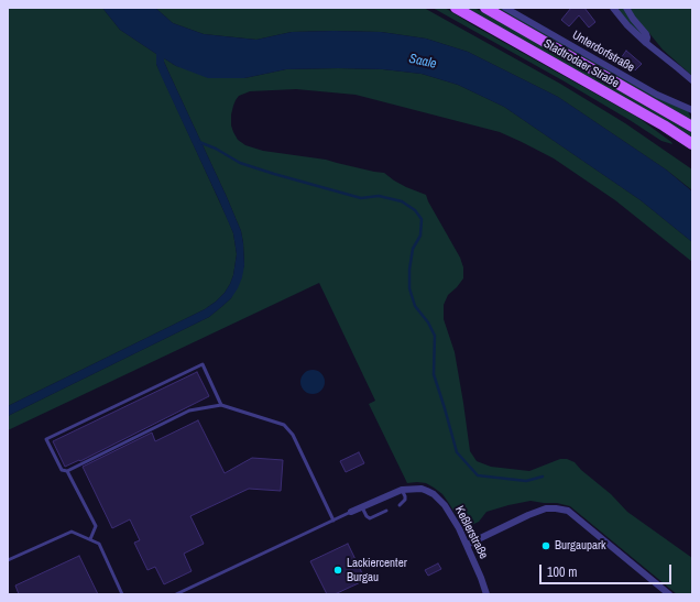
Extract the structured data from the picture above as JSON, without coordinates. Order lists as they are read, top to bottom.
{
  "streets": {
    "main road": ["Stadtrodaer Straße"],
    "street": ["Unterdorfstraße", "Keßlerstraße"]
  },
  "water": ["Saale"],
  "places": ["Burgaupark", "Lackiercenter Burgau"],
  "scale_bar": "100 m"
}
